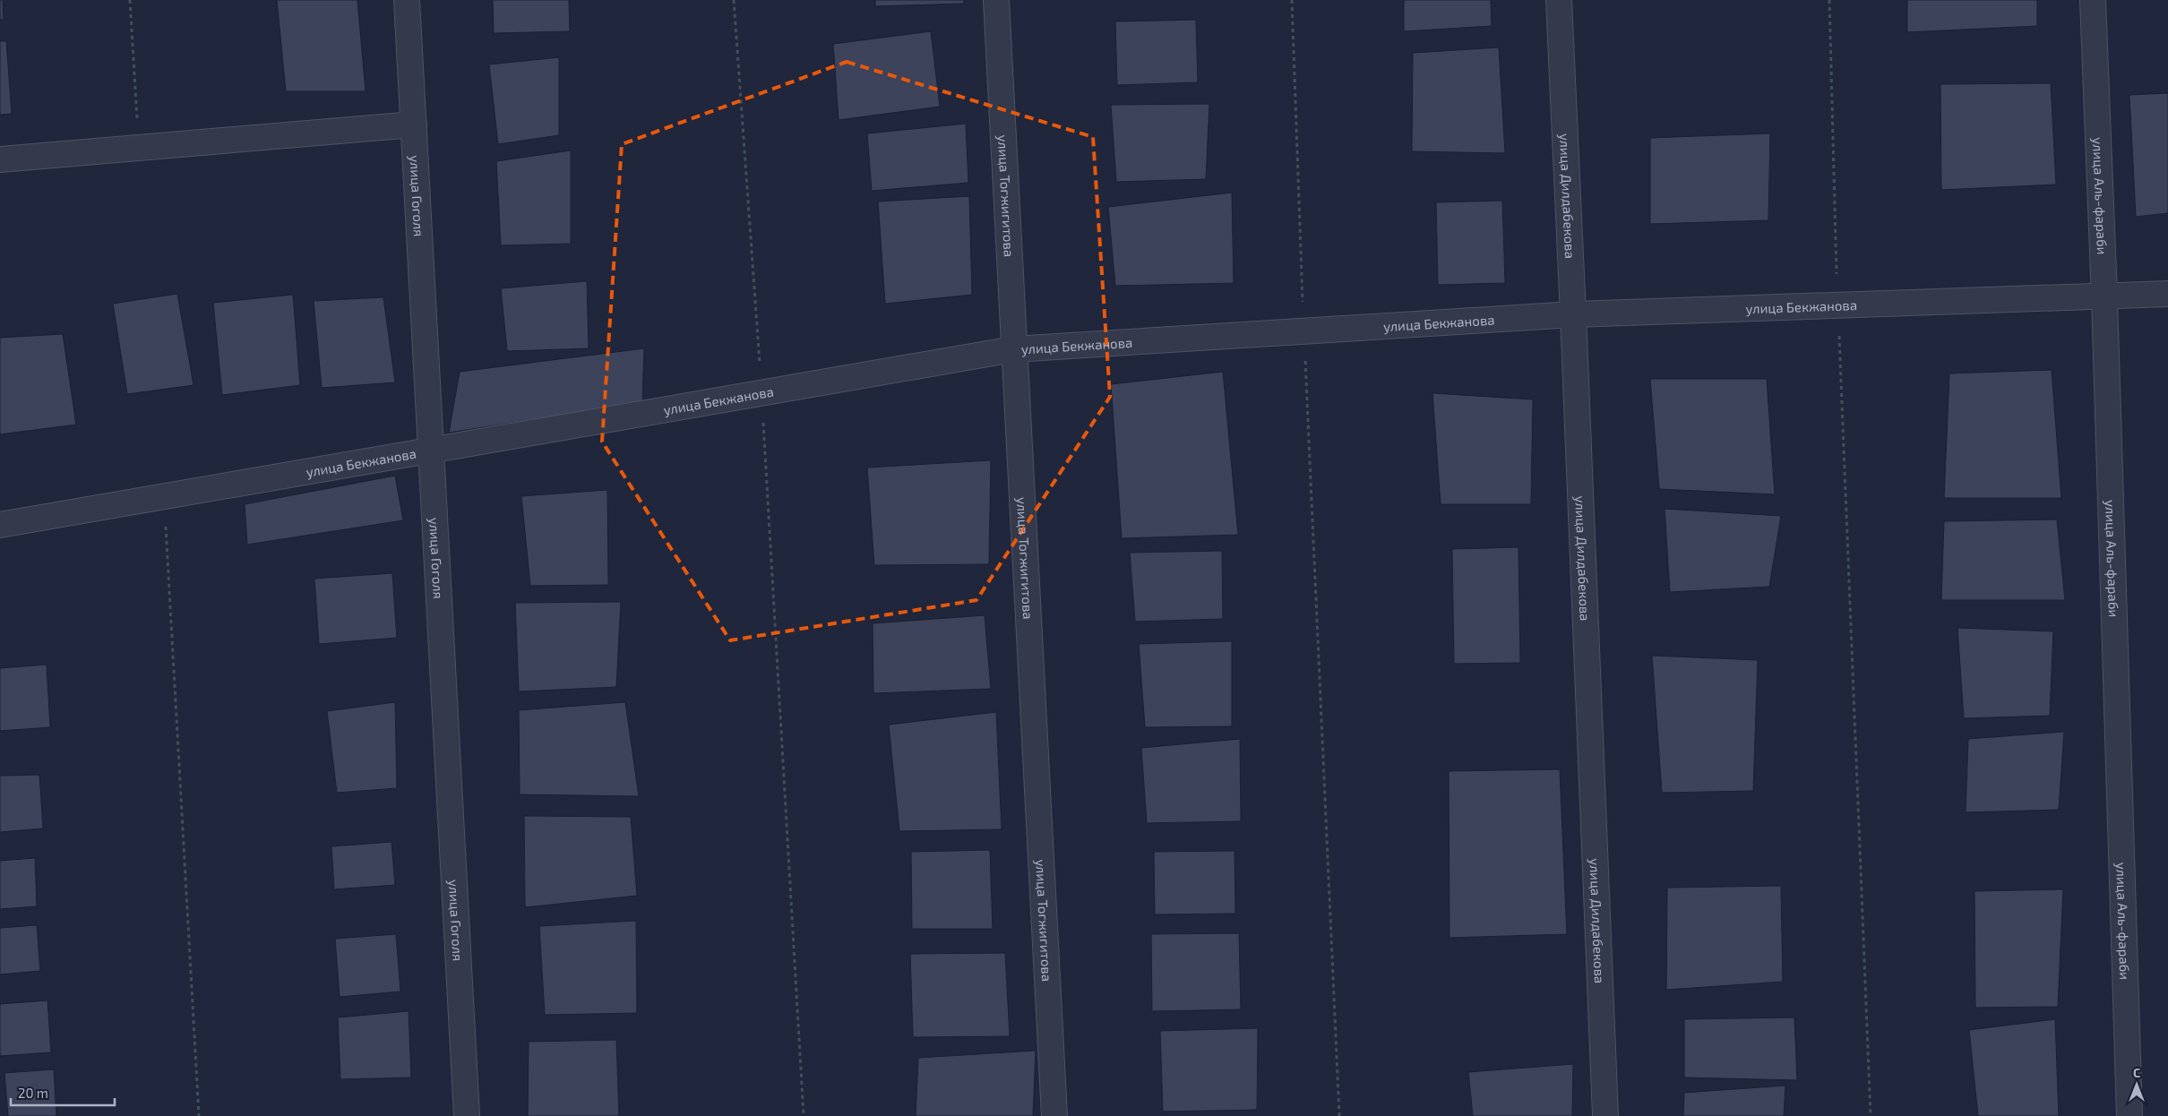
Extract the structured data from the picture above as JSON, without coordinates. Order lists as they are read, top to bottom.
{
  "streets": {
    "street": [
      "улица Дилдабекова",
      "улица Аль-фараби",
      "улица Гоголя",
      "улица Тогжигитова",
      "улица Бекжанова"
    ]
  },
  "crossings": [
    ["улица Дилдабекова", "улица Бекжанова"],
    ["улица Аль-фараби", "улица Бекжанова"],
    ["улица Гоголя", "улица Бекжанова"],
    ["улица Тогжигитова", "улица Бекжанова"]
  ],
  "scale_bar": "20 m",
  "north": "top"
}
